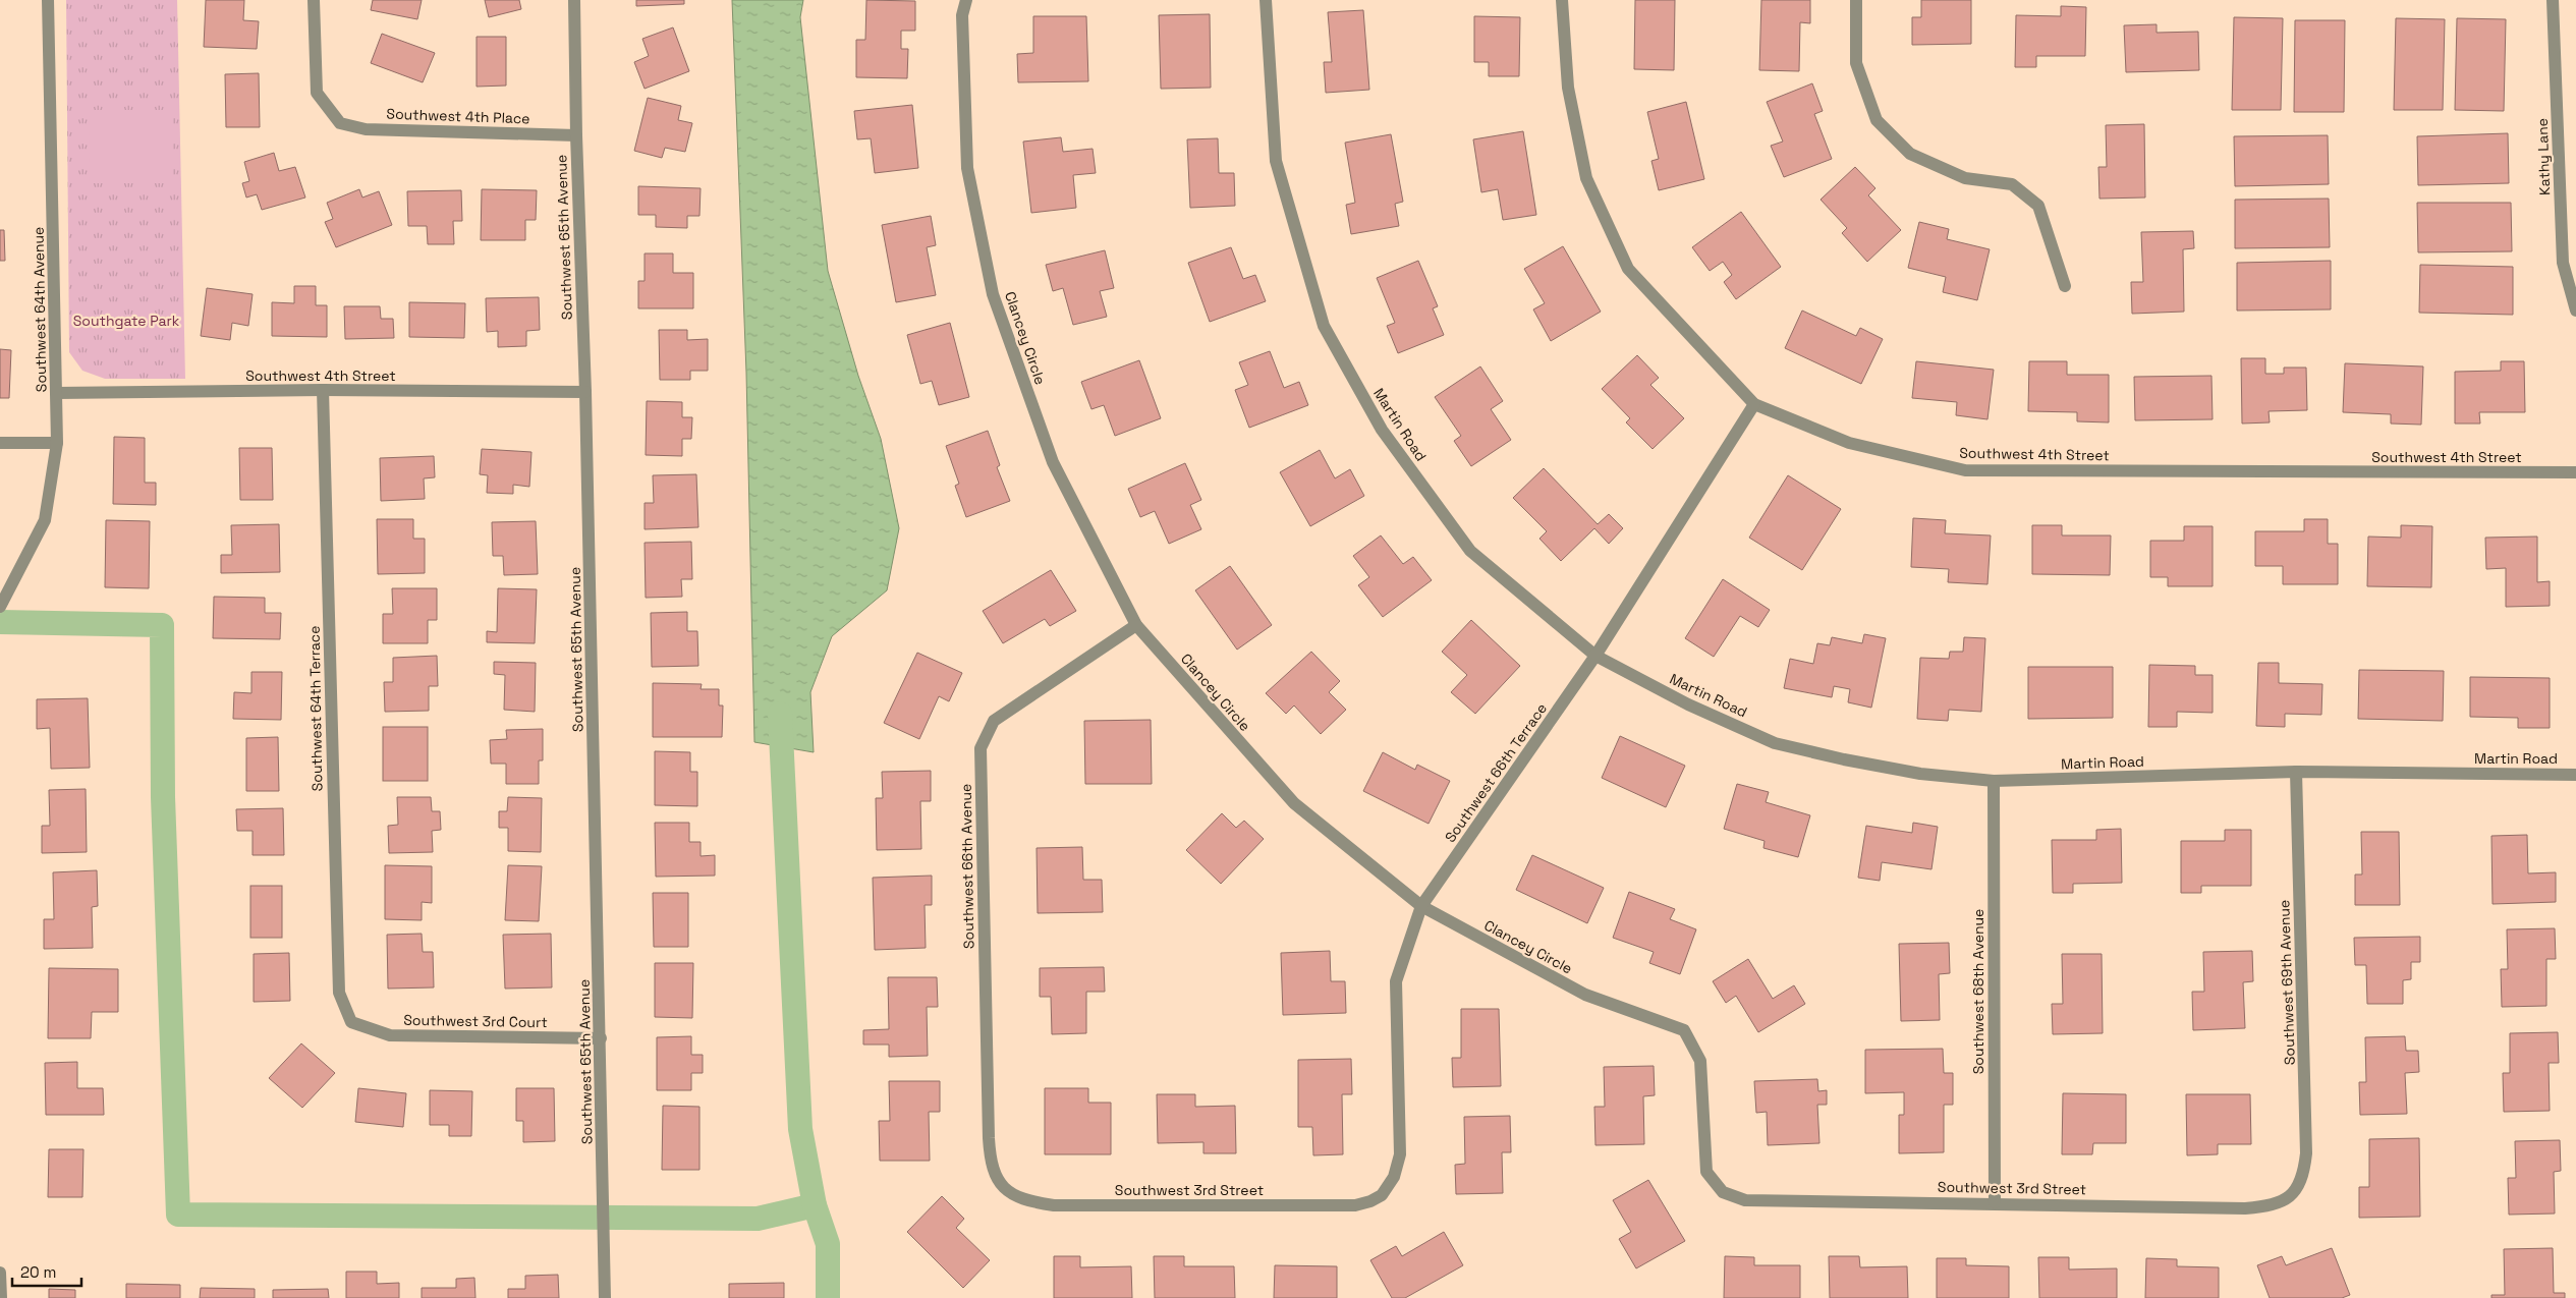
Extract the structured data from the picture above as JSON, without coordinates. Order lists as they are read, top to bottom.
{
  "streets": {
    "street": [
      "Southwest 4th Place",
      "Kathy Lane",
      "Southwest 65th Avenue",
      "Southwest 64th Avenue",
      "Clancey Circle",
      "Southwest 4th Street",
      "Martin Road",
      "Southwest 64th Terrace",
      "Southwest 66th Terrace",
      "Southwest 66th Avenue",
      "Southwest 69th Avenue",
      "Southwest 68th Avenue",
      "Southwest 3rd Court",
      "Southwest 3rd Street"
    ]
  },
  "crossings": [
    ["Southwest 4th Place", "Southwest 65th Avenue"],
    ["Southwest 65th Avenue", "Southwest 4th Street"],
    ["Southwest 65th Avenue", "Southwest 3rd Court"],
    ["Southwest 64th Avenue", "Southwest 4th Street"],
    ["Clancey Circle", "Southwest 66th Terrace"],
    ["Clancey Circle", "Southwest 66th Avenue"],
    ["Clancey Circle", "Southwest 3rd Street"],
    ["Southwest 4th Street", "Southwest 64th Terrace"],
    ["Southwest 4th Street", "Southwest 66th Terrace"],
    ["Martin Road", "Southwest 66th Terrace"],
    ["Martin Road", "Southwest 69th Avenue"],
    ["Martin Road", "Southwest 68th Avenue"],
    ["Southwest 64th Terrace", "Southwest 3rd Court"],
    ["Southwest 66th Terrace", "Southwest 3rd Street"],
    ["Southwest 66th Avenue", "Southwest 3rd Street"],
    ["Southwest 69th Avenue", "Southwest 3rd Street"],
    ["Southwest 68th Avenue", "Southwest 3rd Street"]
  ],
  "parks": ["Southgate Park"],
  "scale_bar": "20 m"
}
